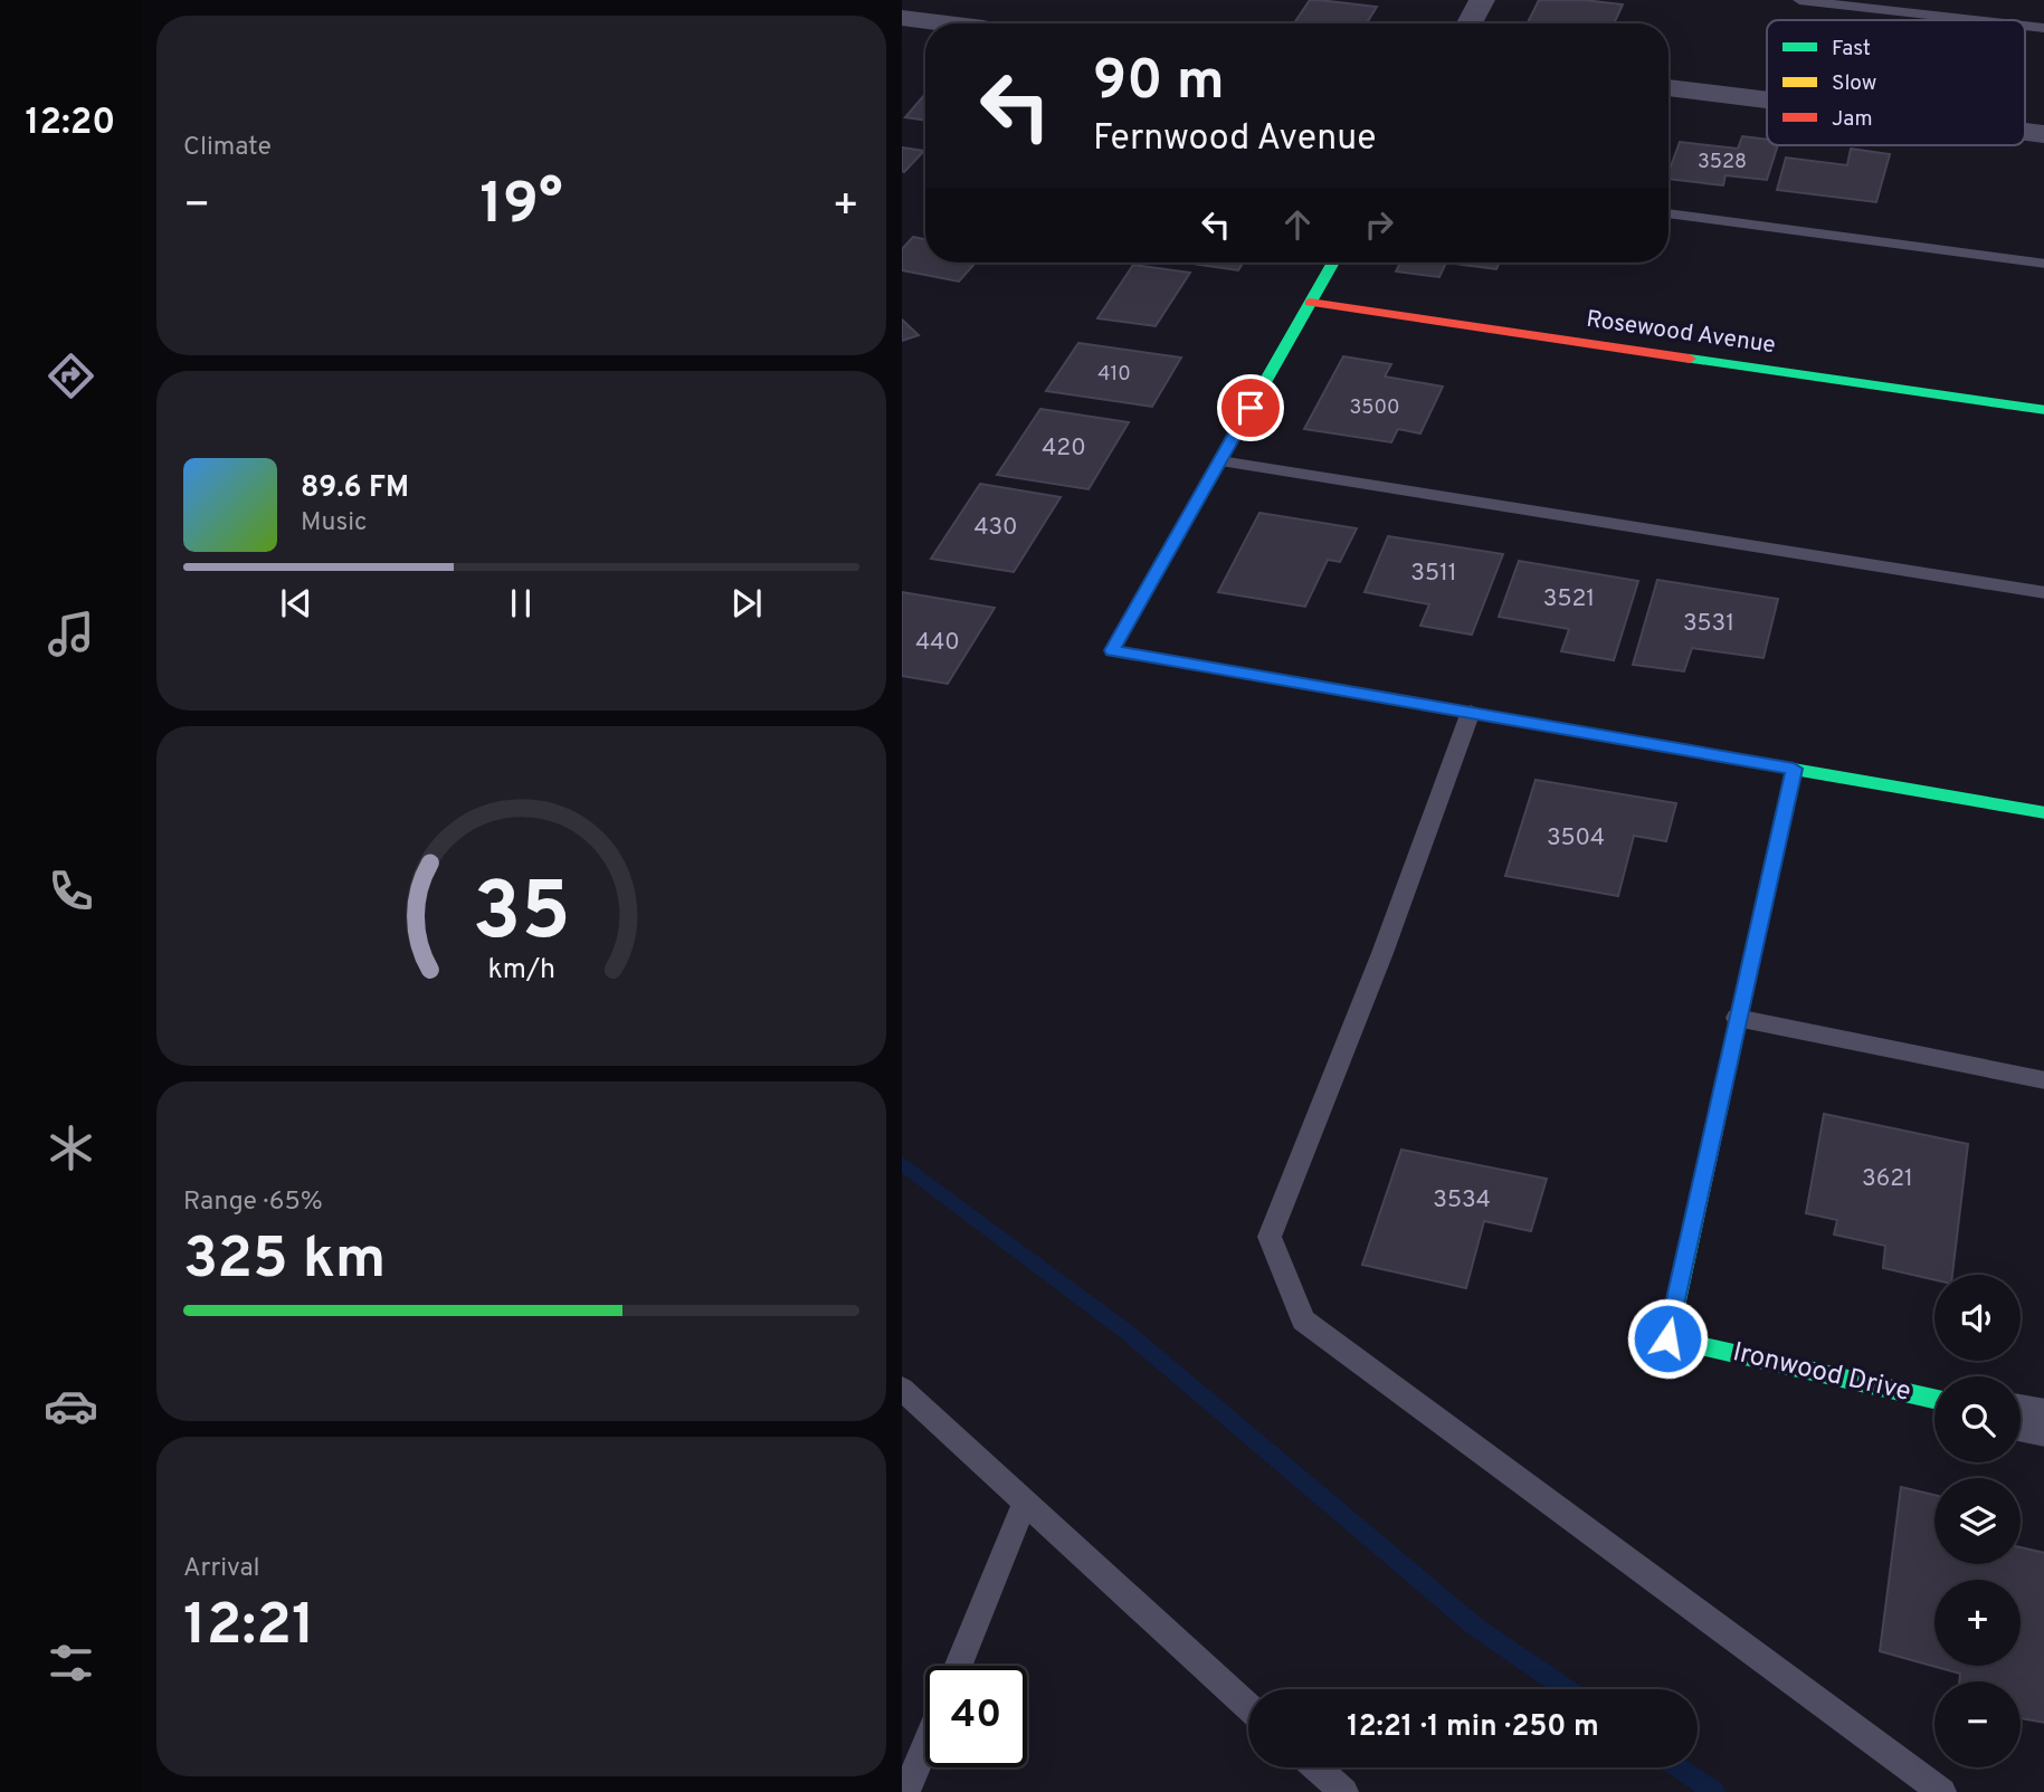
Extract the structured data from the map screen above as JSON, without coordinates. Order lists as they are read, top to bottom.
{
  "streets": {
    "street": ["Rosewood Avenue", "Ironwood Drive"]
  },
  "house_numbers": [
    "3528",
    "410",
    "3500",
    "420",
    "430",
    "3511",
    "3521",
    "3531",
    "440",
    "3504",
    "3621",
    "3534"
  ],
  "legend": ["Fast", "Slow", "Jam"],
  "page": {
    "tabs": "12:20",
    "tile": [
      "Climate",
      ["Range · 65%", "325 km"],
      ["Arrival", "12:21"]
    ],
    "turn": ["90 m", "Fernwood Avenue"],
    "heat": ["−", "19°", "+"],
    "song": ["89.6 FM", "Music"],
    "map_buttons": ["+", "−"],
    "limit": "40",
    "trip": "12:21 · 1 min · 250 m",
    "gauge": ["35", "km/h"]
  }
}
